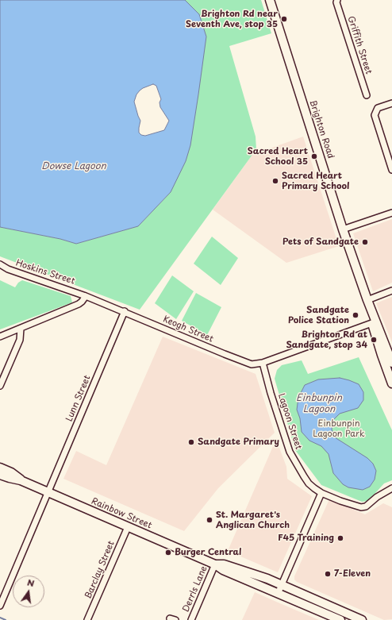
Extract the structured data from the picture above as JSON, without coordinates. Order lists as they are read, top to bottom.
{
  "streets": {
    "main road": ["Brighton Road", "Rainbow Street"],
    "street": [
      "Griffith Street",
      "Hoskins Street",
      "Keogh Street",
      "Lunn Street",
      "Lagoon Street",
      "Barclay Street",
      "Derrls Lane"
    ]
  },
  "crossings": [
    ["Brighton Road", "Keogh Street"],
    ["Hoskins Street", "Keogh Street"],
    ["Keogh Street", "Lunn Street"],
    ["Keogh Street", "Lagoon Street"],
    ["Lunn Street", "Rainbow Street"],
    ["Rainbow Street", "Barclay Street"],
    ["Rainbow Street", "Derrls Lane"]
  ],
  "water": ["Dowse Lagoon", "Einbunpin Lagoon"],
  "parks": ["Einbunpin Lagoon Park"],
  "places": [
    "Brighton Rd near Seventh Ave, stop 35",
    "Sacred Heart School 35",
    "Sacred Heart Primary School",
    "Pets of Sandgate",
    "Sandgate Police Station",
    "Brighton Rd at Sandgate, stop 34",
    "Sandgate Primary",
    "St. Margaret's Anglican Church",
    "F45 Training",
    "Burger Central",
    "7-Eleven"
  ],
  "north": "top"
}
